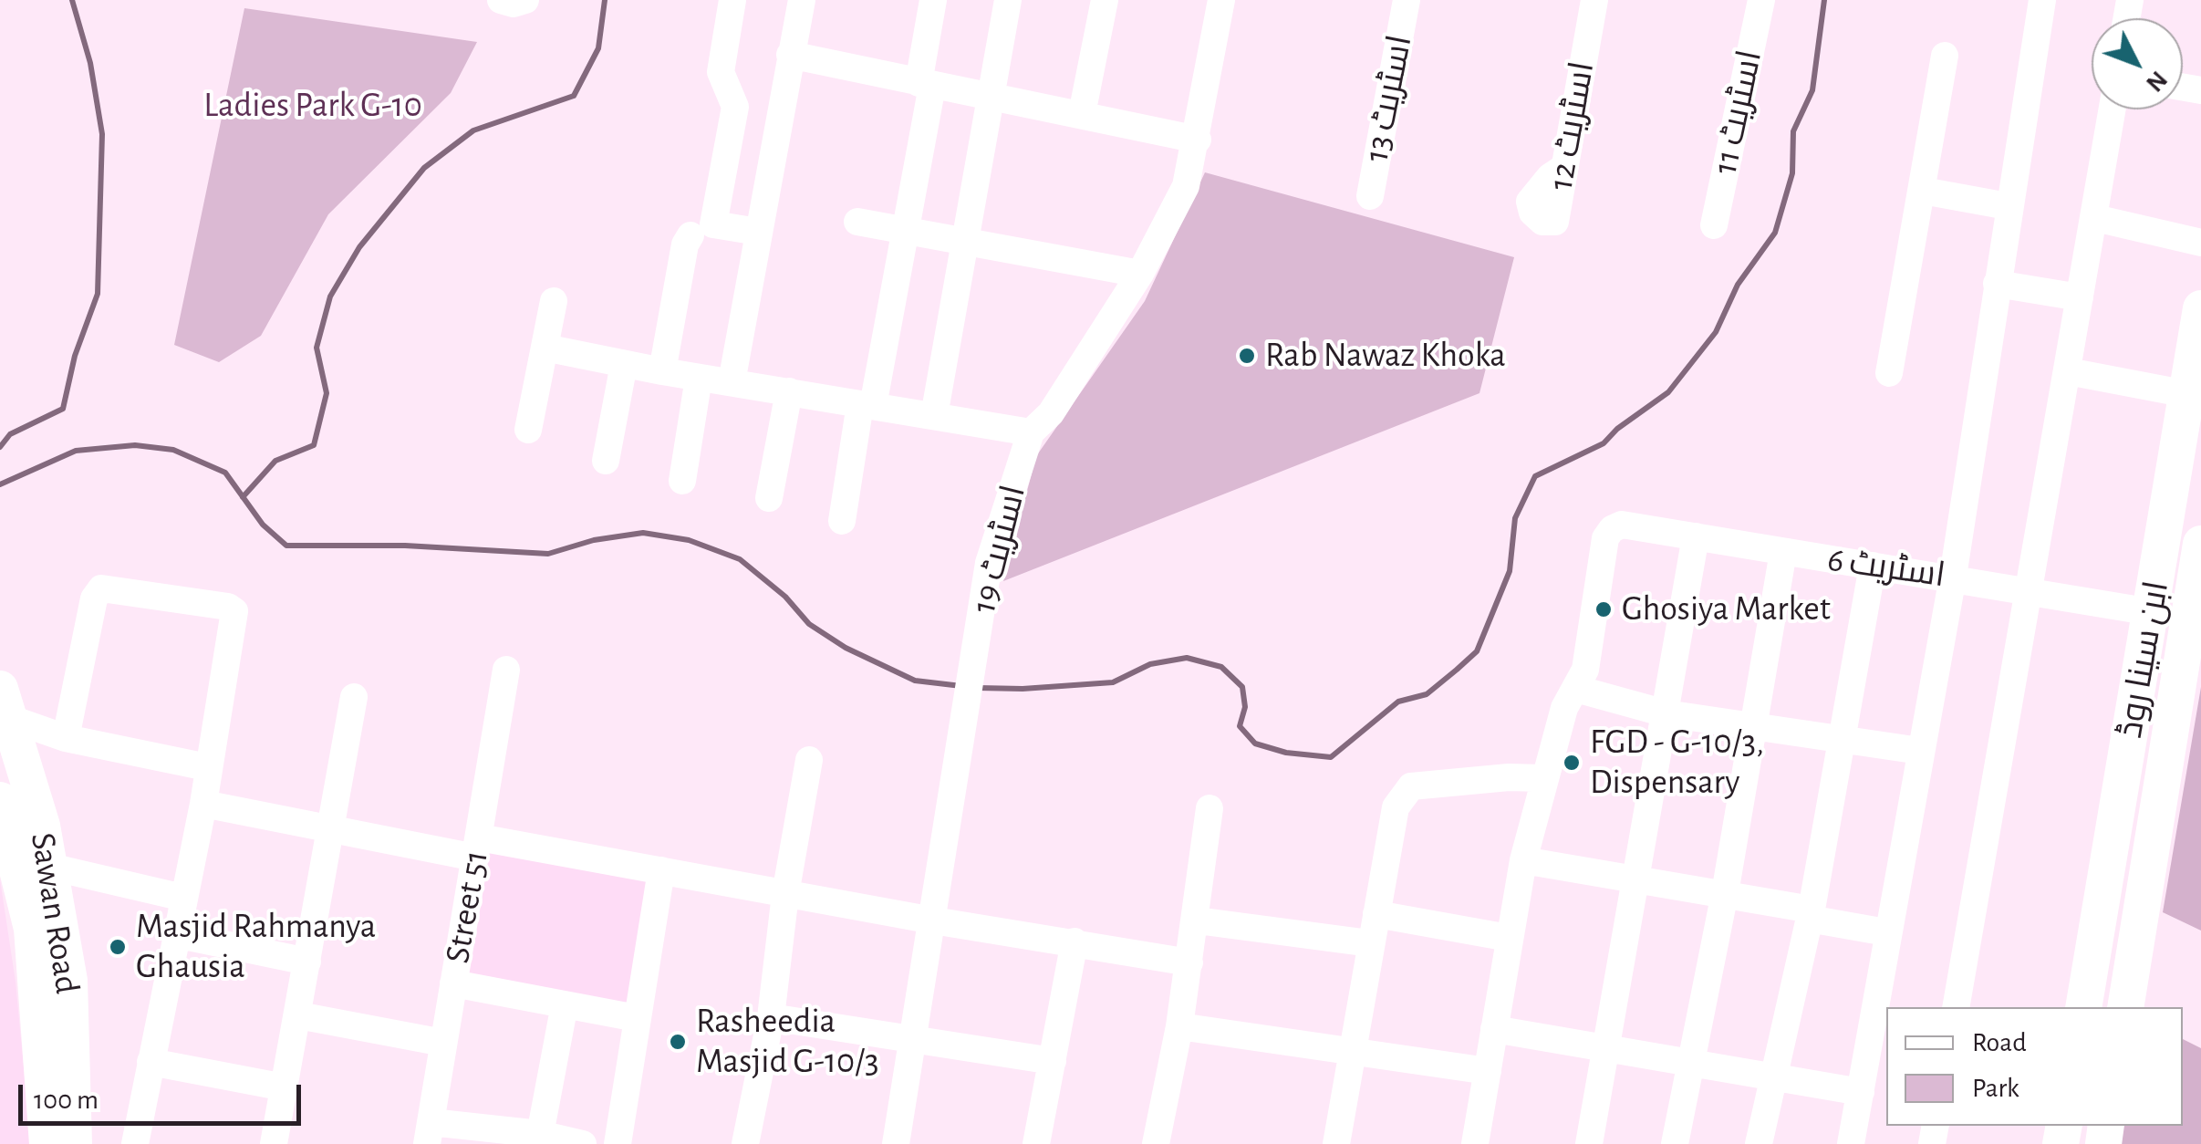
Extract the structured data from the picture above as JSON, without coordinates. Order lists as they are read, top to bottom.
{
  "streets": {
    "main road": ["ابن سینا روڈ", "Sawan Road"],
    "street": [
      "اسٹریٹ 13",
      "اسٹریٹ 11",
      "اسٹریٹ 12",
      "اسٹریٹ 19",
      "اسٹریٹ 6",
      "Street 51"
    ]
  },
  "crossings": [
    ["اسٹریٹ 6", "ابن سینا روڈ"]
  ],
  "parks": ["Ladies Park G-10"],
  "places": [
    "Rab Nawaz Khoka",
    "Ghosiya Market",
    "FGD - G-10/3, Dispensary",
    "Masjid Rahmanya Ghausia",
    "Rasheedia Masjid G-10/3"
  ],
  "legend": ["Road", "Park"],
  "scale_bar": "100 m",
  "north": "bottom right"
}
